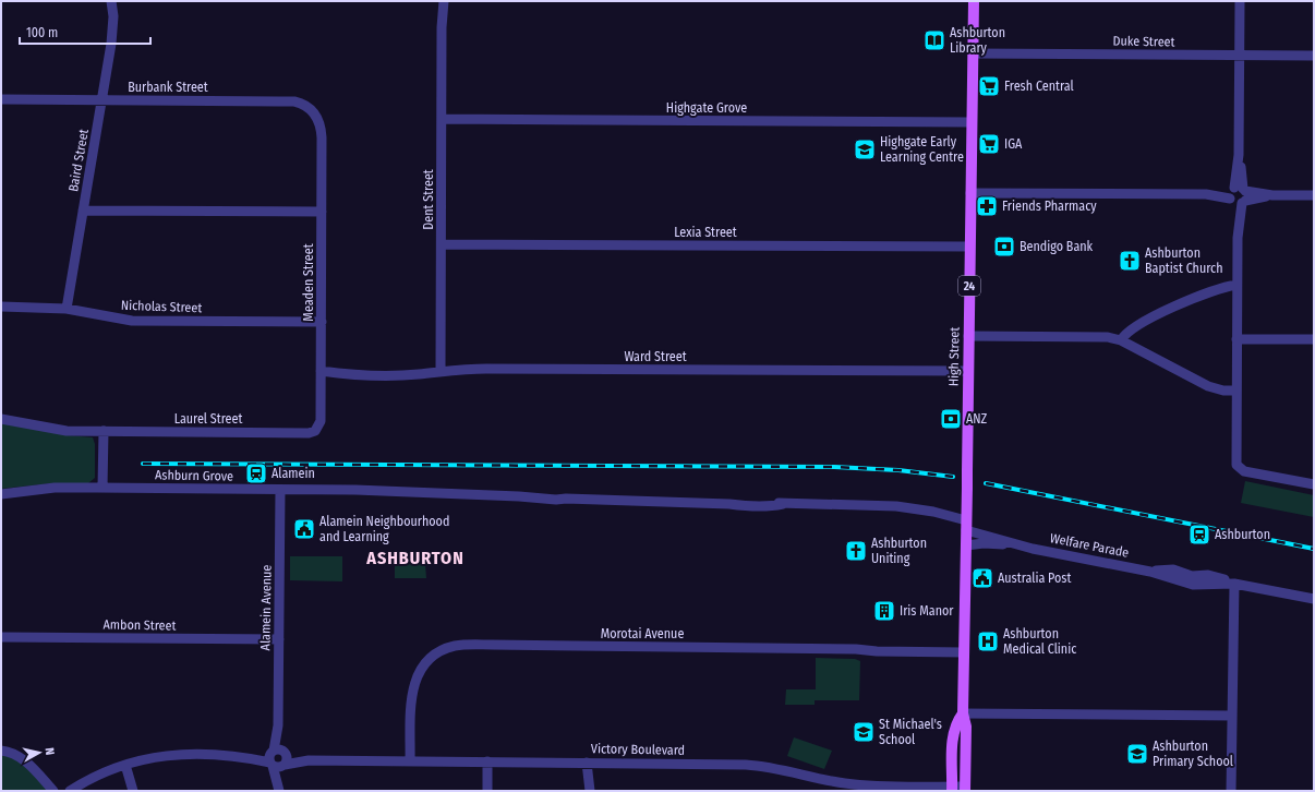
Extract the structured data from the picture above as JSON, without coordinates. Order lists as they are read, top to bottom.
{
  "streets": {
    "main road": ["24", "High Street"],
    "street": [
      "Duke Street",
      "Burbank Street",
      "Highgate Grove",
      "Baird Street",
      "Dent Street",
      "Lexia Street",
      "Meaden Street",
      "Nicholas Street",
      "Ward Street",
      "Laurel Street",
      "Ashburn Grove",
      "Welfare Parade",
      "Alamein Avenue",
      "Ambon Street",
      "Morotai Avenue",
      "Victory Boulevard"
    ]
  },
  "crossings": [
    ["Duke Street", "High Street"],
    ["Burbank Street", "Baird Street"],
    ["Burbank Street", "Meaden Street"],
    ["Highgate Grove", "Dent Street"],
    ["Highgate Grove", "High Street"],
    ["Baird Street", "Nicholas Street"],
    ["Dent Street", "Lexia Street"],
    ["Dent Street", "Ward Street"],
    ["Lexia Street", "High Street"],
    ["Meaden Street", "Nicholas Street"],
    ["Meaden Street", "Ward Street"],
    ["Meaden Street", "Laurel Street"],
    ["Ward Street", "High Street"],
    ["High Street", "Ashburn Grove"],
    ["High Street", "Welfare Parade"],
    ["High Street", "Morotai Avenue"],
    ["High Street", "Victory Boulevard"],
    ["Ashburn Grove", "Welfare Parade"],
    ["Ashburn Grove", "Alamein Avenue"],
    ["Alamein Avenue", "Ambon Street"],
    ["Alamein Avenue", "Victory Boulevard"],
    ["Morotai Avenue", "Victory Boulevard"]
  ],
  "districts": ["ASHBURTON"],
  "places": {
    "library": ["Ashburton Library"],
    "supermarket": ["Fresh Central", "IGA"],
    "school or university": ["Highgate Early Learning Centre", "St Michael's School", "Ashburton Primary School"],
    "pharmacy": ["Friends Pharmacy"],
    "bank": ["Bendigo Bank", "ANZ"],
    "church": ["Ashburton Baptist Church", "Ashburton Uniting"],
    "station": ["Alamein", "Ashburton"],
    "public building": ["Alamein Neighbourhood and Learning", "Australia Post"],
    "building": ["Iris Manor"],
    "hospital": ["Ashburton Medical Clinic"]
  },
  "scale_bar": "100 m",
  "north": "right"
}
